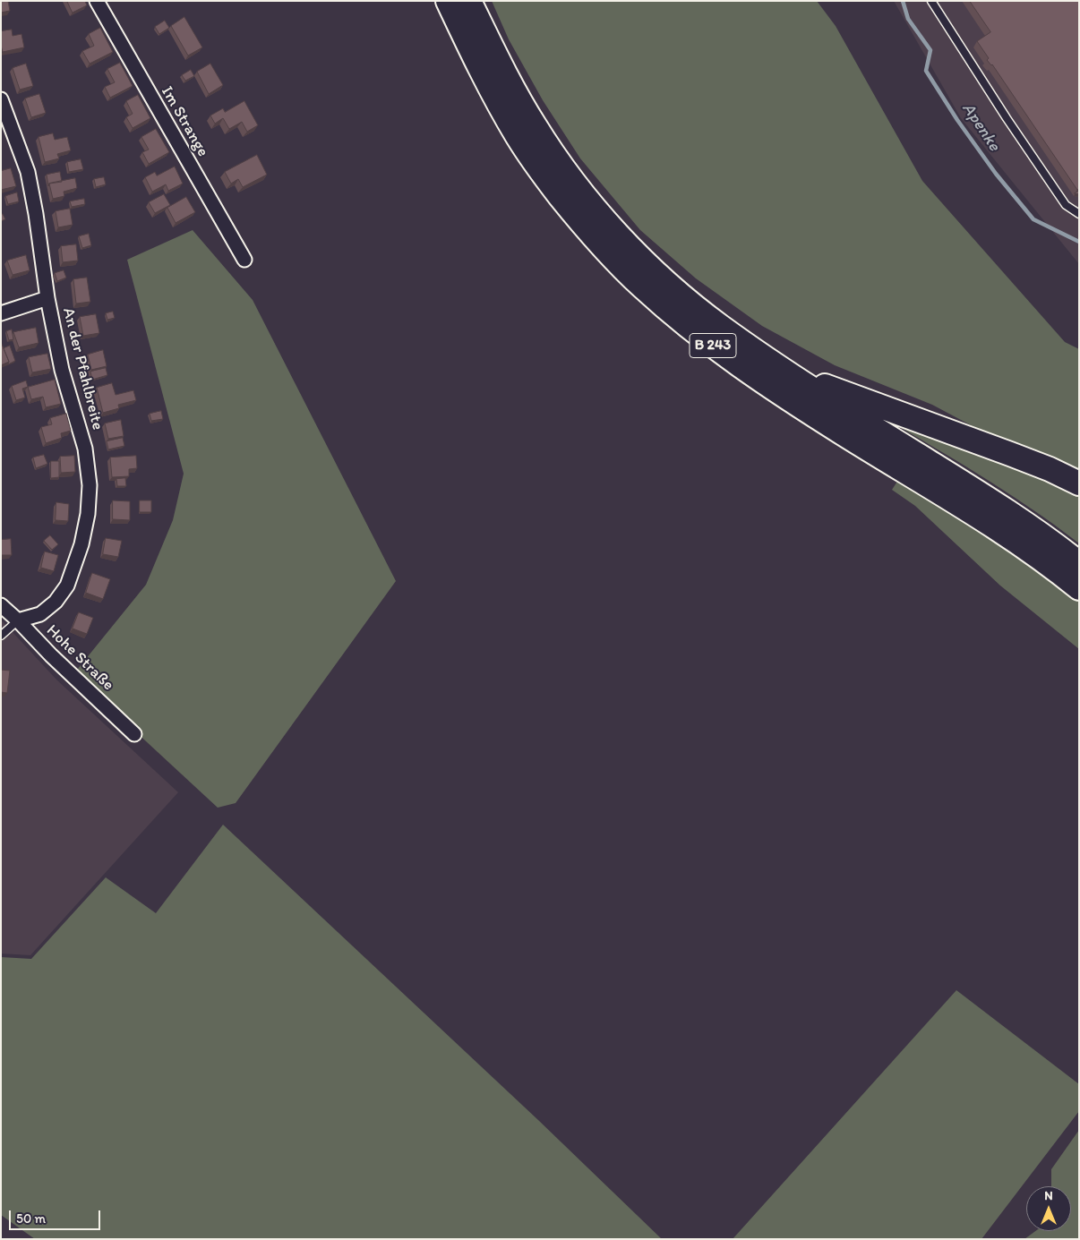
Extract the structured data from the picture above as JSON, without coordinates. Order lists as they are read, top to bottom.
{
  "streets": {
    "highway": ["B 243"],
    "street": ["Im Strange", "An der Pfahlbreite", "Hohe Straße"]
  },
  "crossings": [
    ["An der Pfahlbreite", "Hohe Straße"]
  ],
  "water": ["Apenke"],
  "scale_bar": "50 m",
  "north": "top"
}
